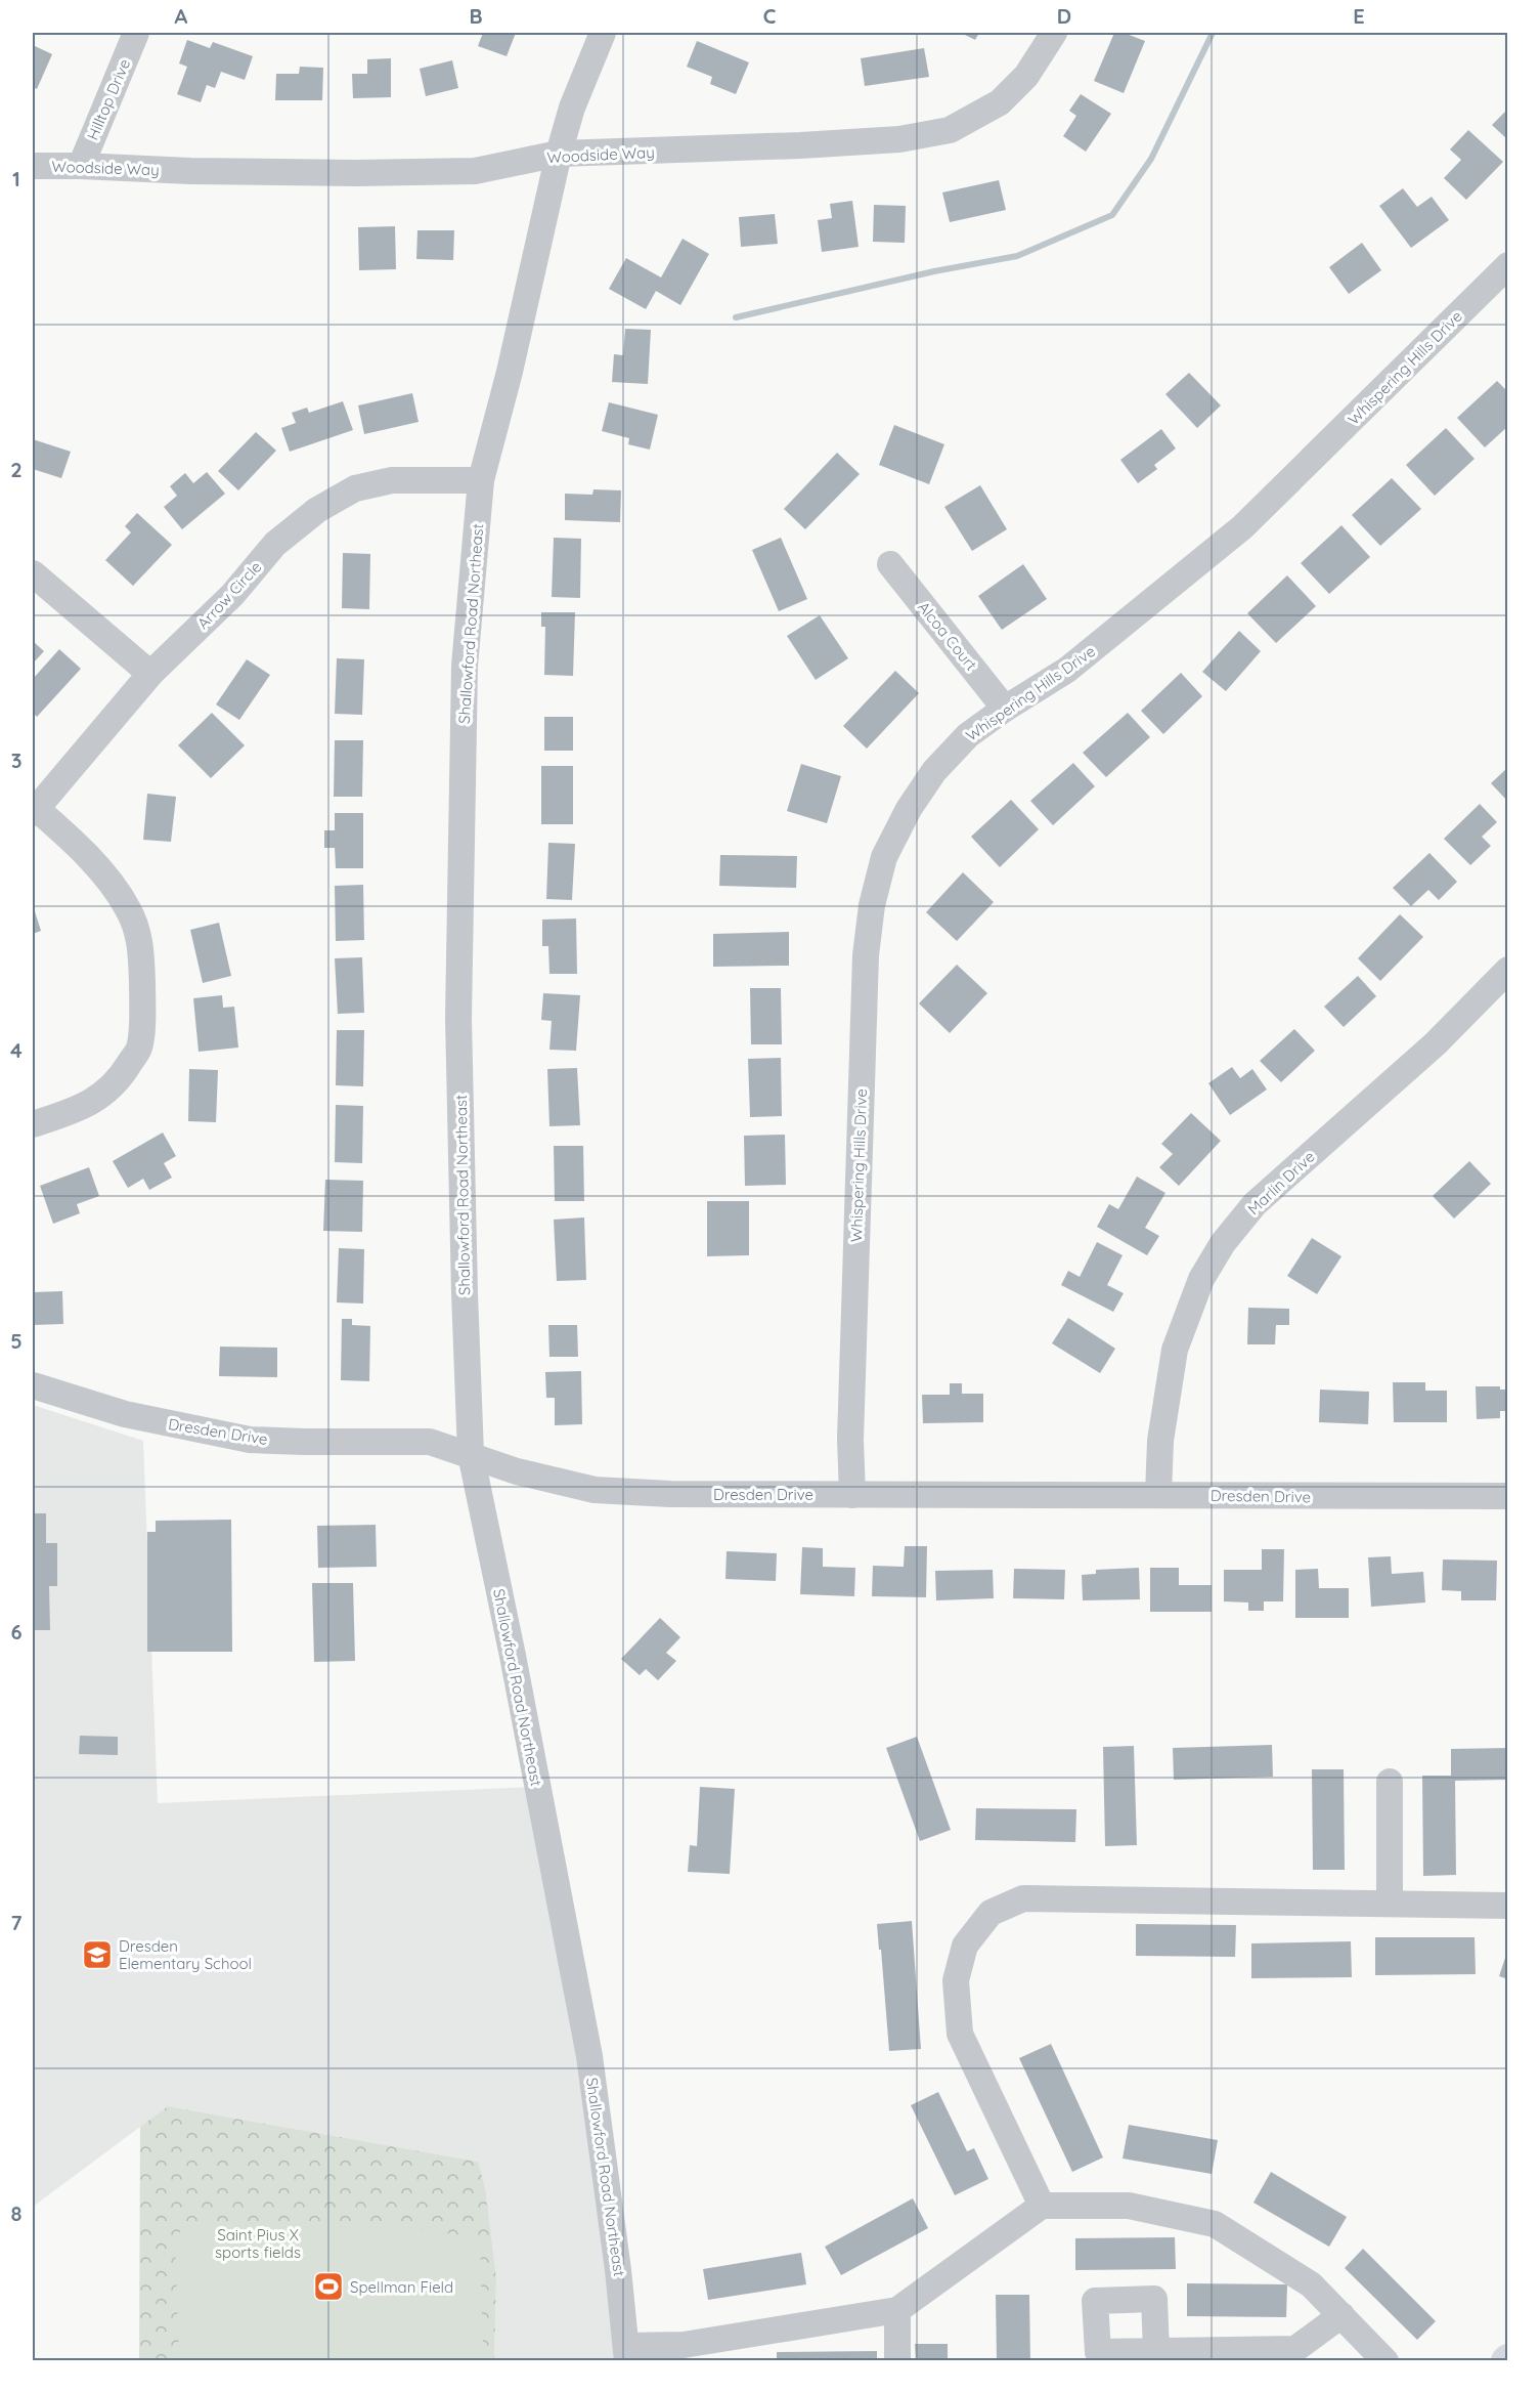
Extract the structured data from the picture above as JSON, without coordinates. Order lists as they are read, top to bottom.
{
  "streets": {
    "street": [
      "Hilltop Drive",
      "Woodside Way",
      "Whispering Hills Drive",
      "Arrow Circle",
      "Shallowford Road Northeast",
      "Alcoa Court",
      "Marlin Drive",
      "Dresden Drive"
    ]
  },
  "crossings": [
    ["Hilltop Drive", "Woodside Way"],
    ["Woodside Way", "Shallowford Road Northeast"],
    ["Whispering Hills Drive", "Alcoa Court"],
    ["Whispering Hills Drive", "Dresden Drive"],
    ["Arrow Circle", "Shallowford Road Northeast"],
    ["Shallowford Road Northeast", "Dresden Drive"],
    ["Marlin Drive", "Dresden Drive"]
  ],
  "parks": ["Saint Pius X sports fields"],
  "places": {
    "school or university": ["Dresden Elementary School"],
    "sports": ["Spellman Field"]
  },
  "grid": {
    "columns": [
      "A",
      "B",
      "C",
      "D",
      "E"
    ],
    "rows": [
      "1",
      "2",
      "3",
      "4",
      "5",
      "6",
      "7",
      "8"
    ]
  }
}
